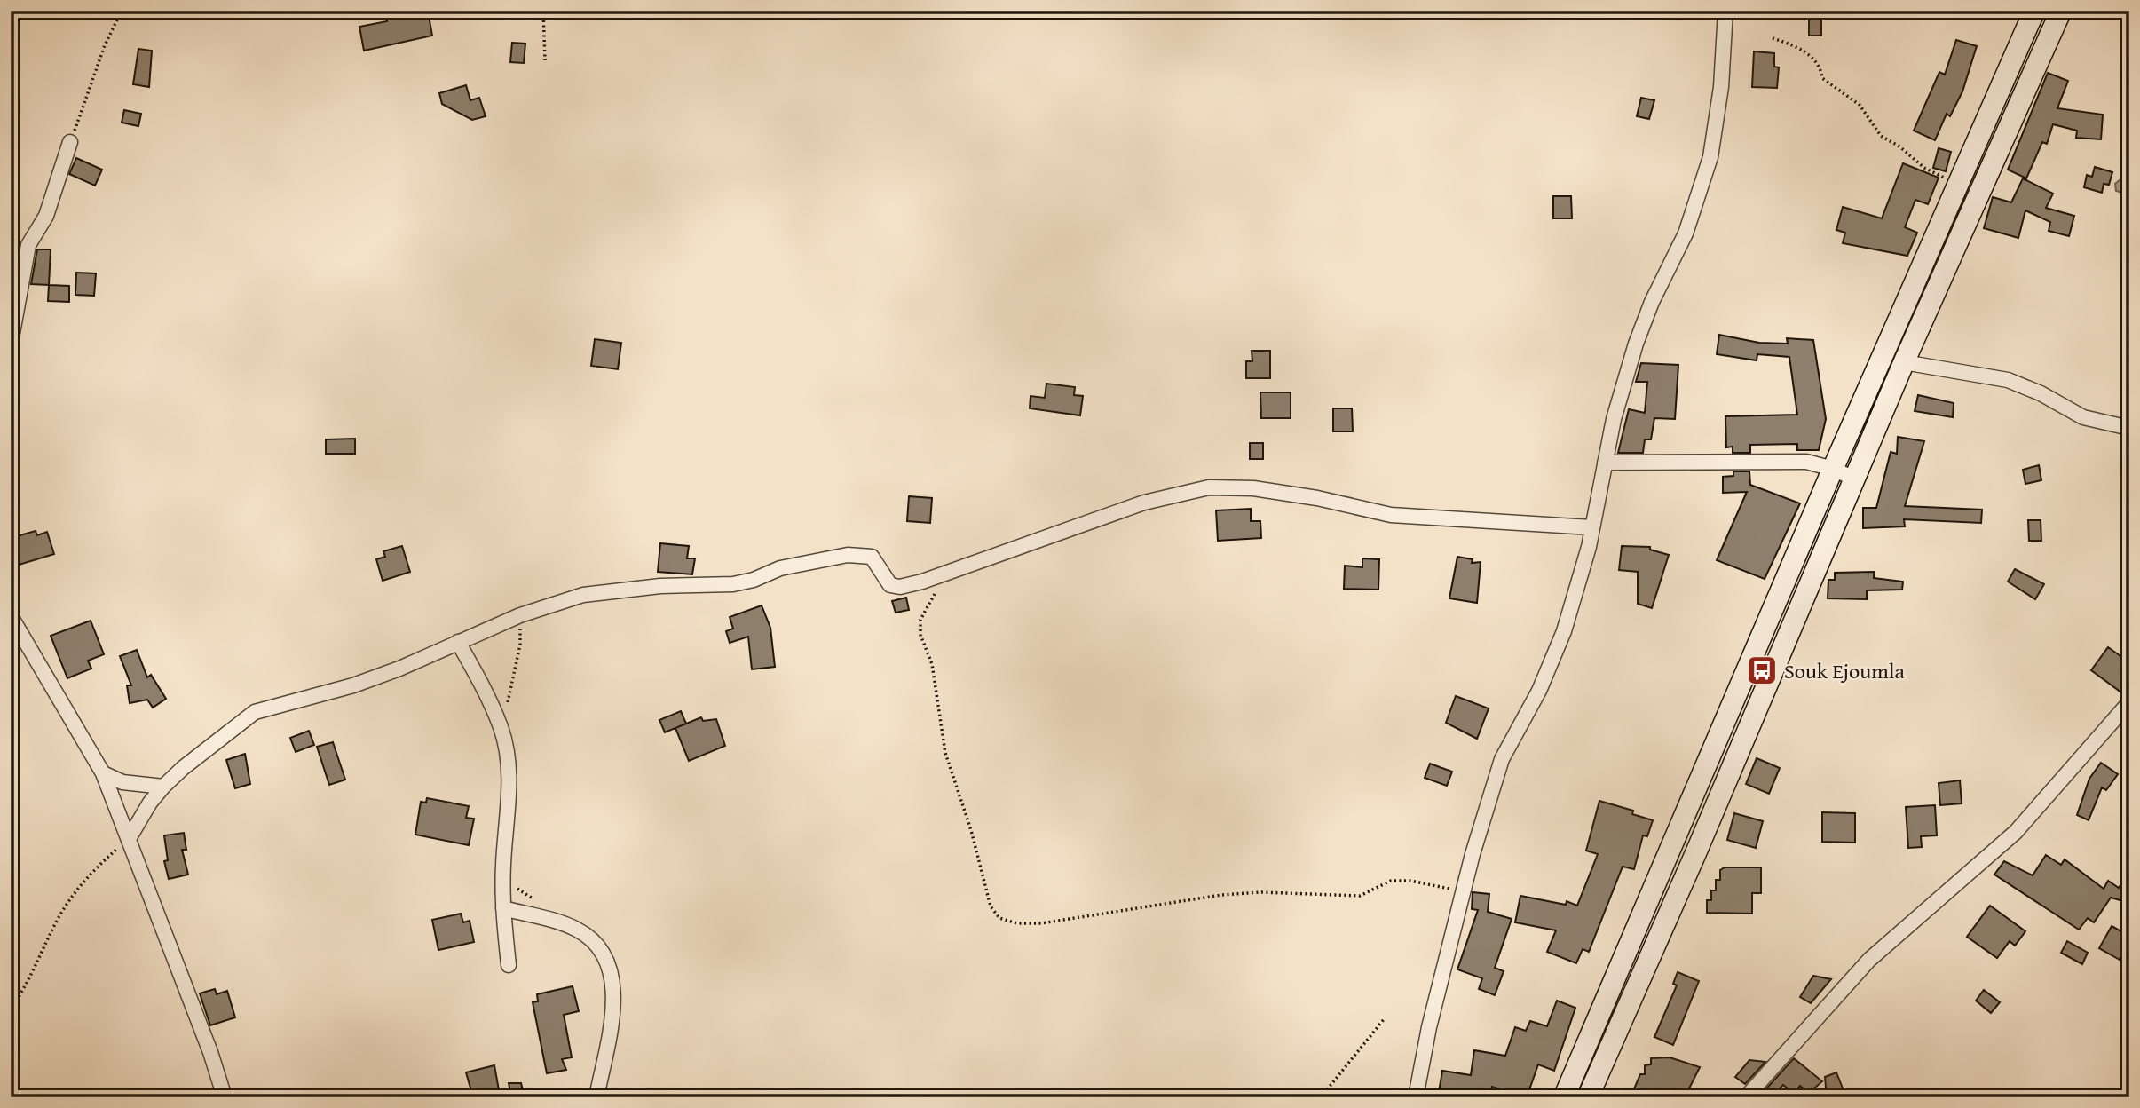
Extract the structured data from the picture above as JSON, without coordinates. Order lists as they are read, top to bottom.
{
  "places": {
    "bus stop": ["Souk Ejoumla"]
  }
}
